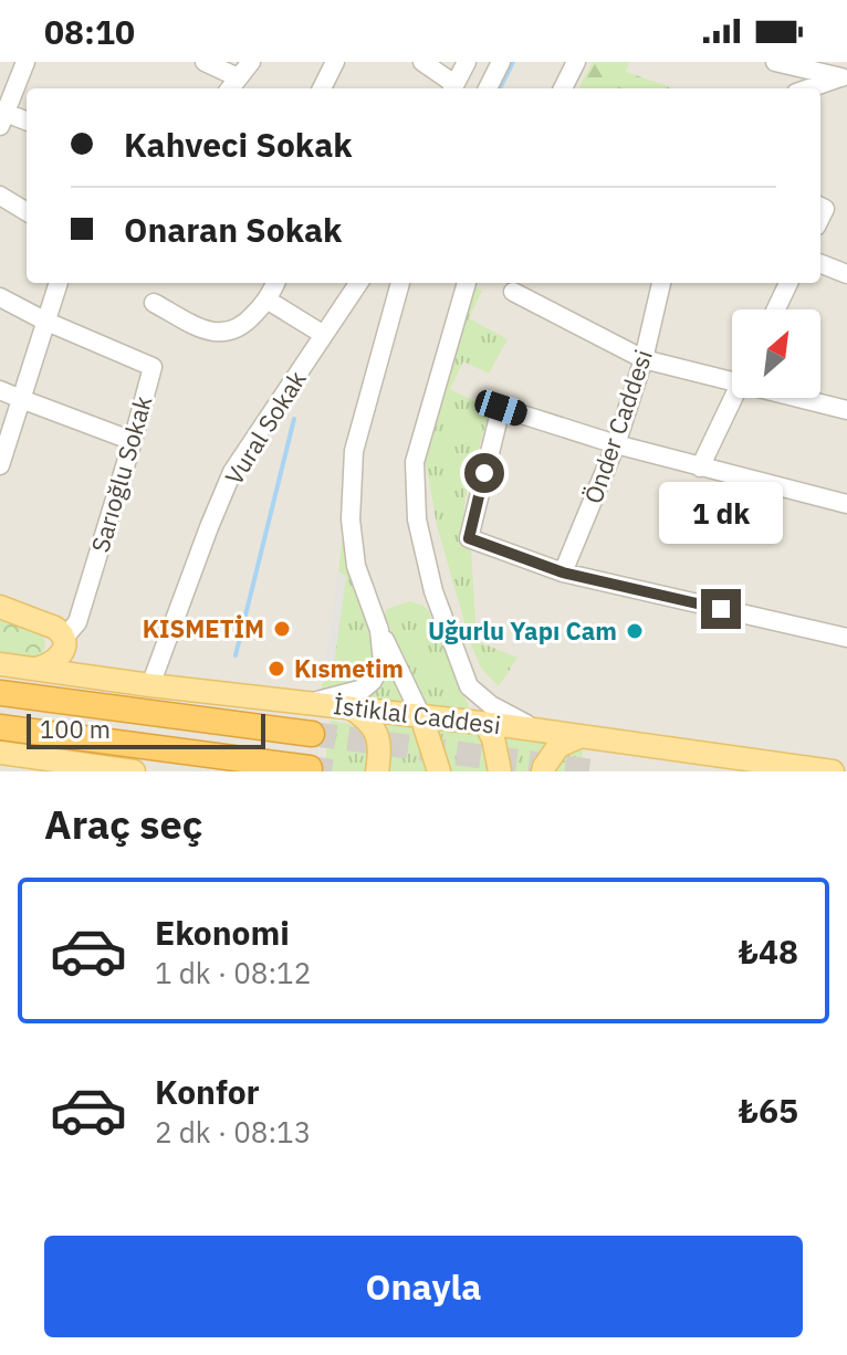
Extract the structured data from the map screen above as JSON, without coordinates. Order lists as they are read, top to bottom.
{
  "streets": {
    "main road": ["İstiklal Caddesi"],
    "street": ["Önder Caddesi", "Vural Sokak", "Sarıoğlu Sokak"]
  },
  "crossings": [
    ["Vural Sokak", "İstiklal Caddesi"]
  ],
  "places": ["KISMETİM", "Uğurlu Yapı Cam", "Kısmetim"],
  "scale_bar": "100 m",
  "north": "top right",
  "page": {
    "status": "08:10",
    "banner": ["Kahveci Sokak", "Onaran Sokak"],
    "bubble": "1 dk",
    "scale": "100 m",
    "heading": "Araç seç",
    "list": [
      {
        "name": "Ekonomi",
        "note": "1 dk · 08:12",
        "value": "₺48"
      },
      {
        "name": "Konfor",
        "note": "2 dk · 08:13",
        "value": "₺65"
      }
    ],
    "buttons": "Onayla"
  }
}
